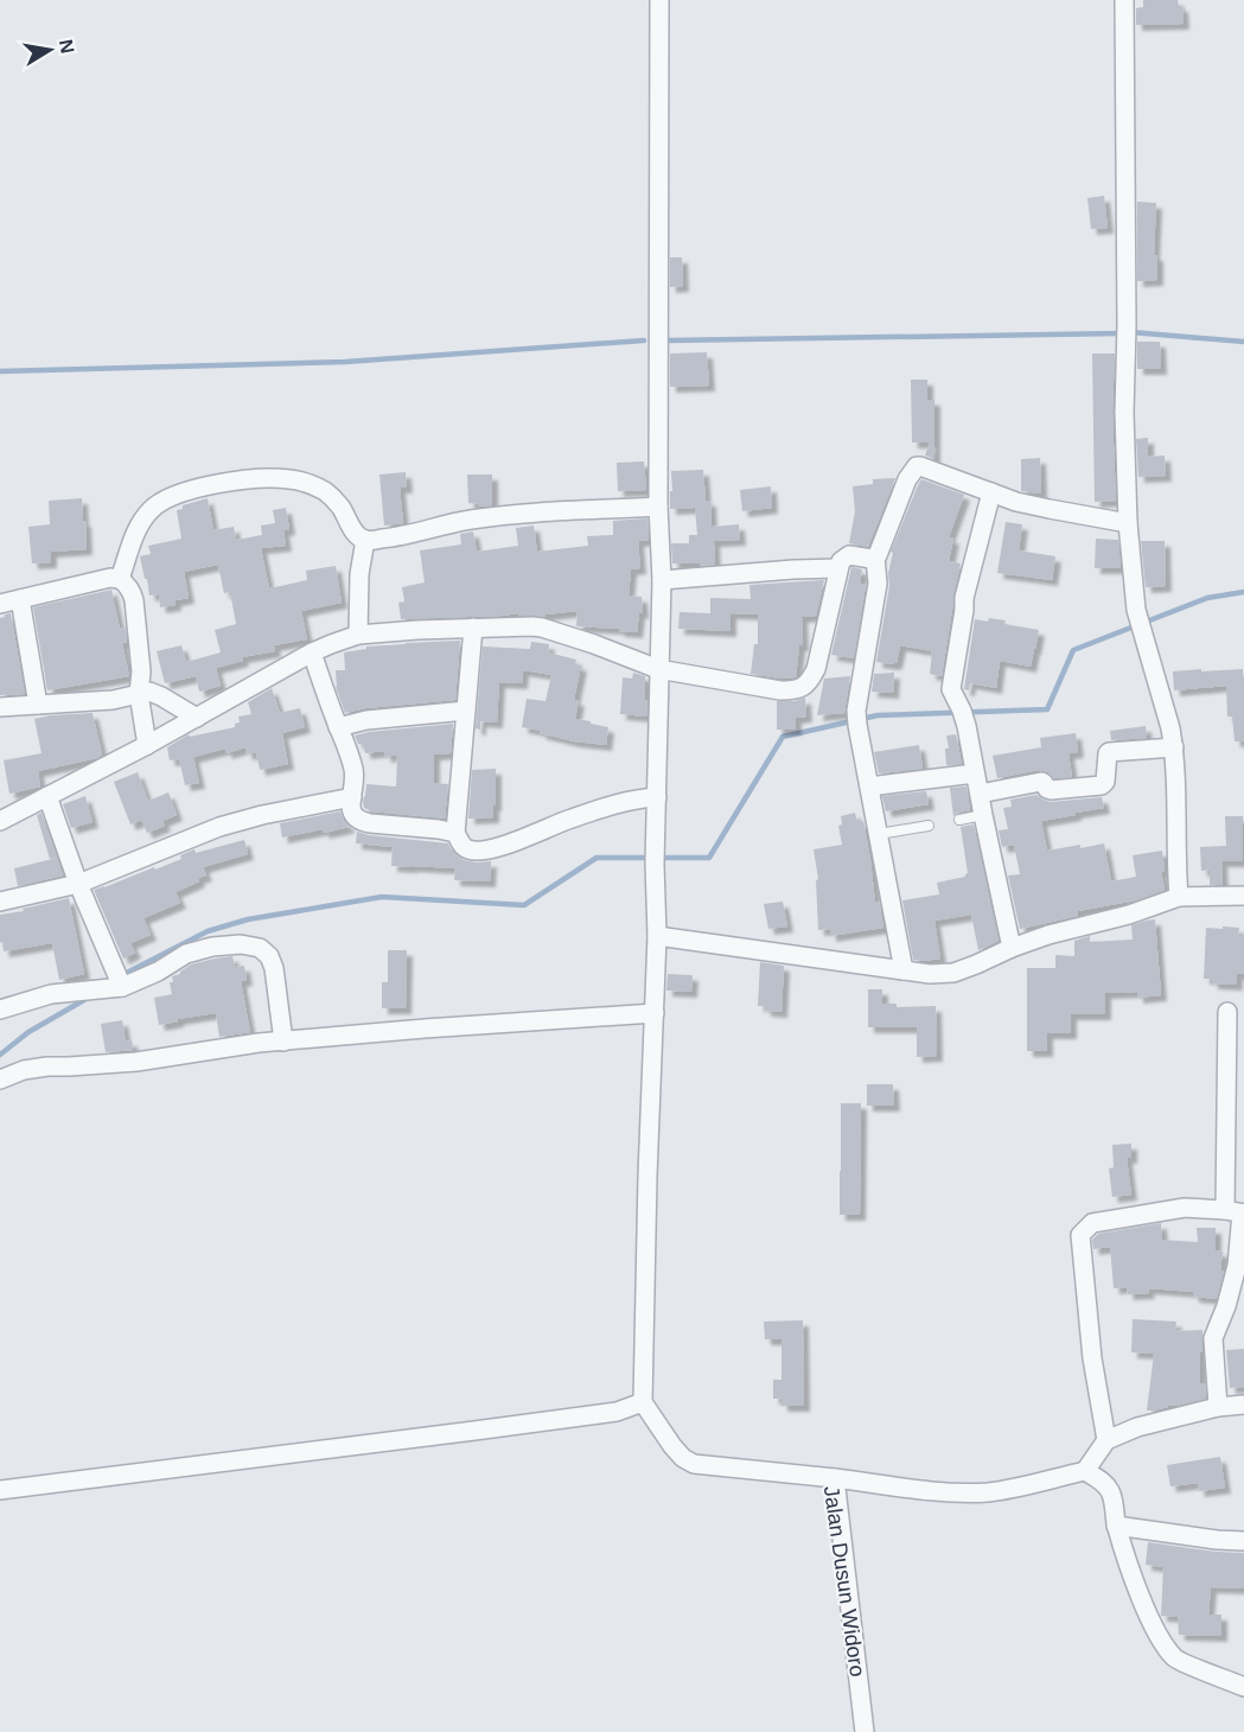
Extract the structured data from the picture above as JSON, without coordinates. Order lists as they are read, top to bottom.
{
  "streets": {
    "street": ["Jalan Dusun Widoro"]
  },
  "north": "right"
}
